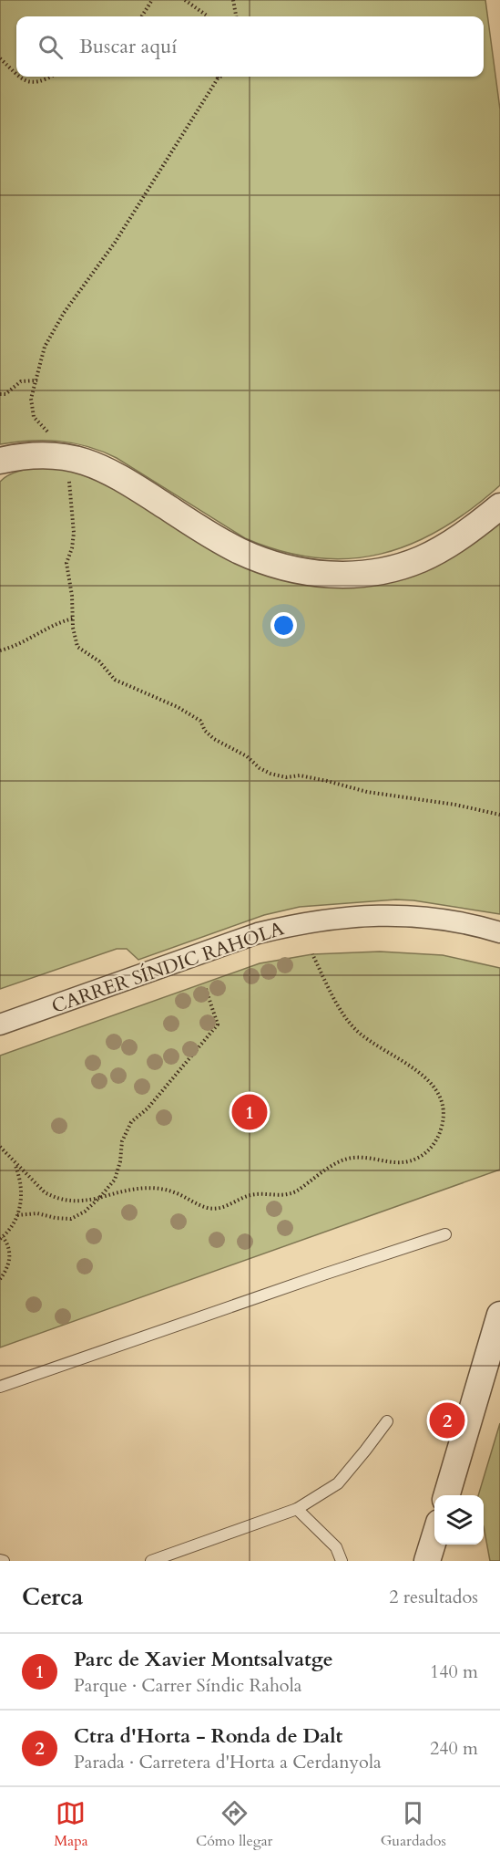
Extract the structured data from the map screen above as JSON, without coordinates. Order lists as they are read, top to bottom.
{
  "streets": {
    "street": ["CARRER SÍNDIC RAHOLA"]
  },
  "page": {
    "search": "Buscar aquí",
    "pins": ["1", "2"],
    "heading": ["Cerca", "2 resultados"],
    "list": [
      {
        "mark": "1",
        "name": "Parc de Xavier Montsalvatge",
        "note": "Parque · Carrer Síndic Rahola",
        "value": "140 m"
      },
      {
        "mark": "2",
        "name": "Ctra d'Horta - Ronda de Dalt",
        "note": "Parada · Carretera d'Horta a Cerdanyola",
        "value": "240 m"
      }
    ],
    "nav": ["Mapa", "Cómo llegar", "Guardados"]
  }
}
